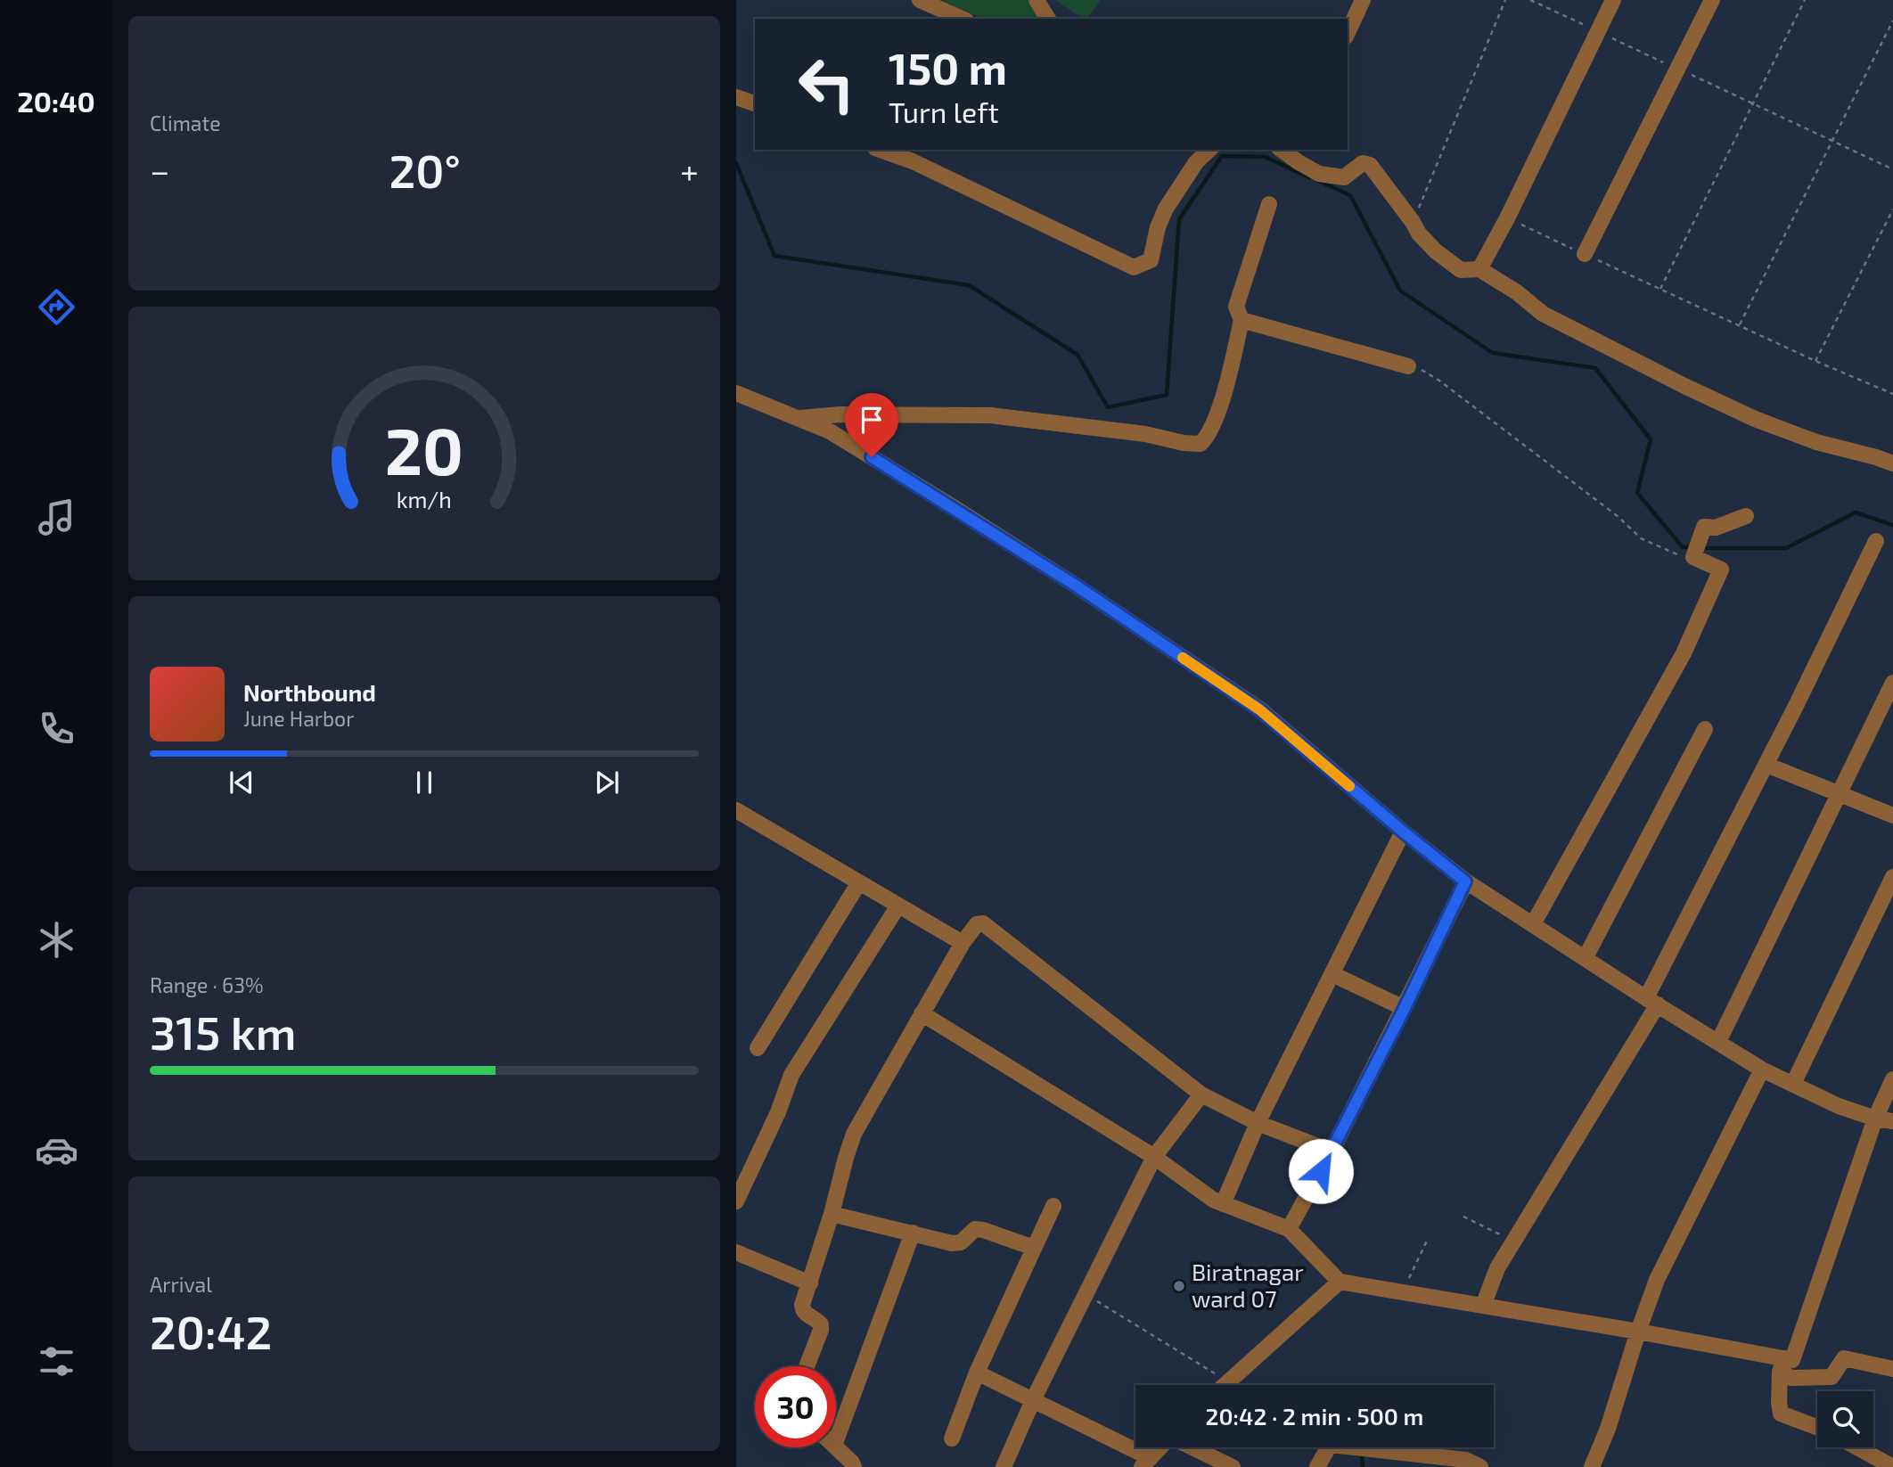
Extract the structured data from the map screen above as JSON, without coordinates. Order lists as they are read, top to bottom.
{
  "places": ["Biratnagar ward 07"],
  "page": {
    "tabs": "20:40",
    "tile": [
      "Climate",
      ["Range · 63%", "315 km"],
      ["Arrival", "20:42"]
    ],
    "turn": ["150 m", "Turn left"],
    "heat": ["−", "20°", "+"],
    "song": ["Northbound", "June Harbor"],
    "limit": "30",
    "trip": "20:42 · 2 min · 500 m",
    "gauge": ["20", "km/h"]
  }
}
